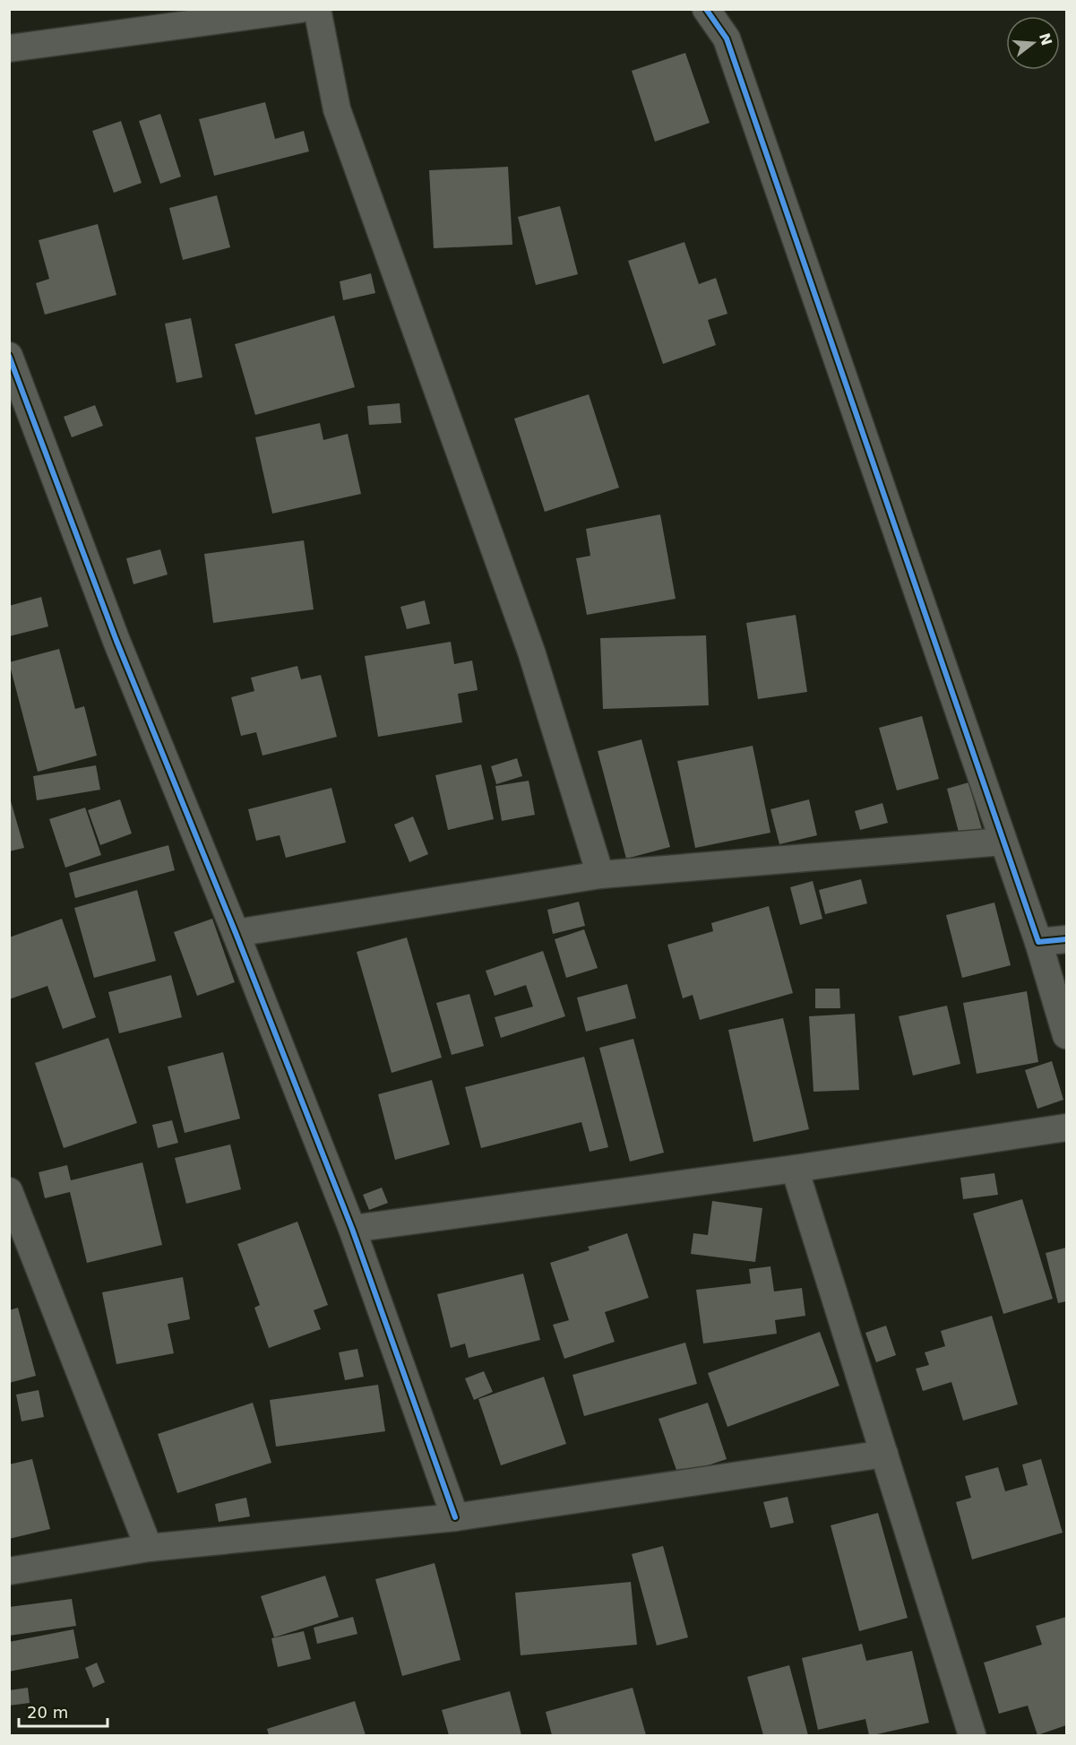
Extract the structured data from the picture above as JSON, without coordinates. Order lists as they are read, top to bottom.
{
  "scale_bar": "20 m",
  "north": "right"
}
